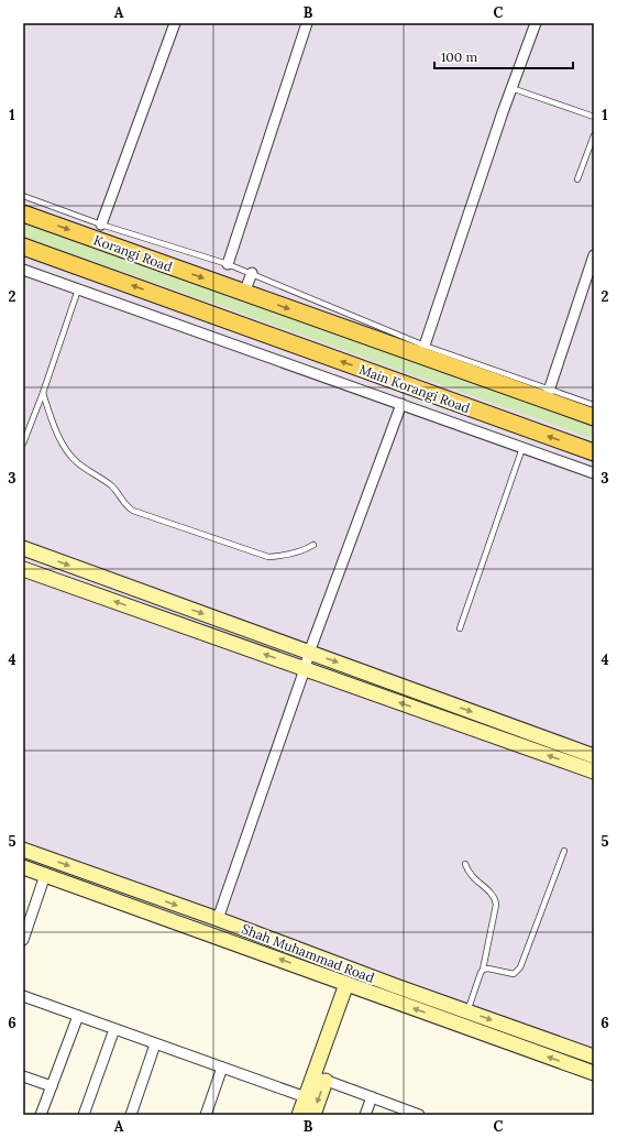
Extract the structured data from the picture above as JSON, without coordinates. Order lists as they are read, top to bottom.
{
  "streets": {
    "main road": ["Korangi Road", "Main Korangi Road", "Shah Muhammad Road"]
  },
  "one_way": ["Korangi Road"],
  "scale_bar": "100 m",
  "grid": {
    "columns": ["A", "B", "C"],
    "rows": [
      "1",
      "2",
      "3",
      "4",
      "5",
      "6"
    ]
  }
}
